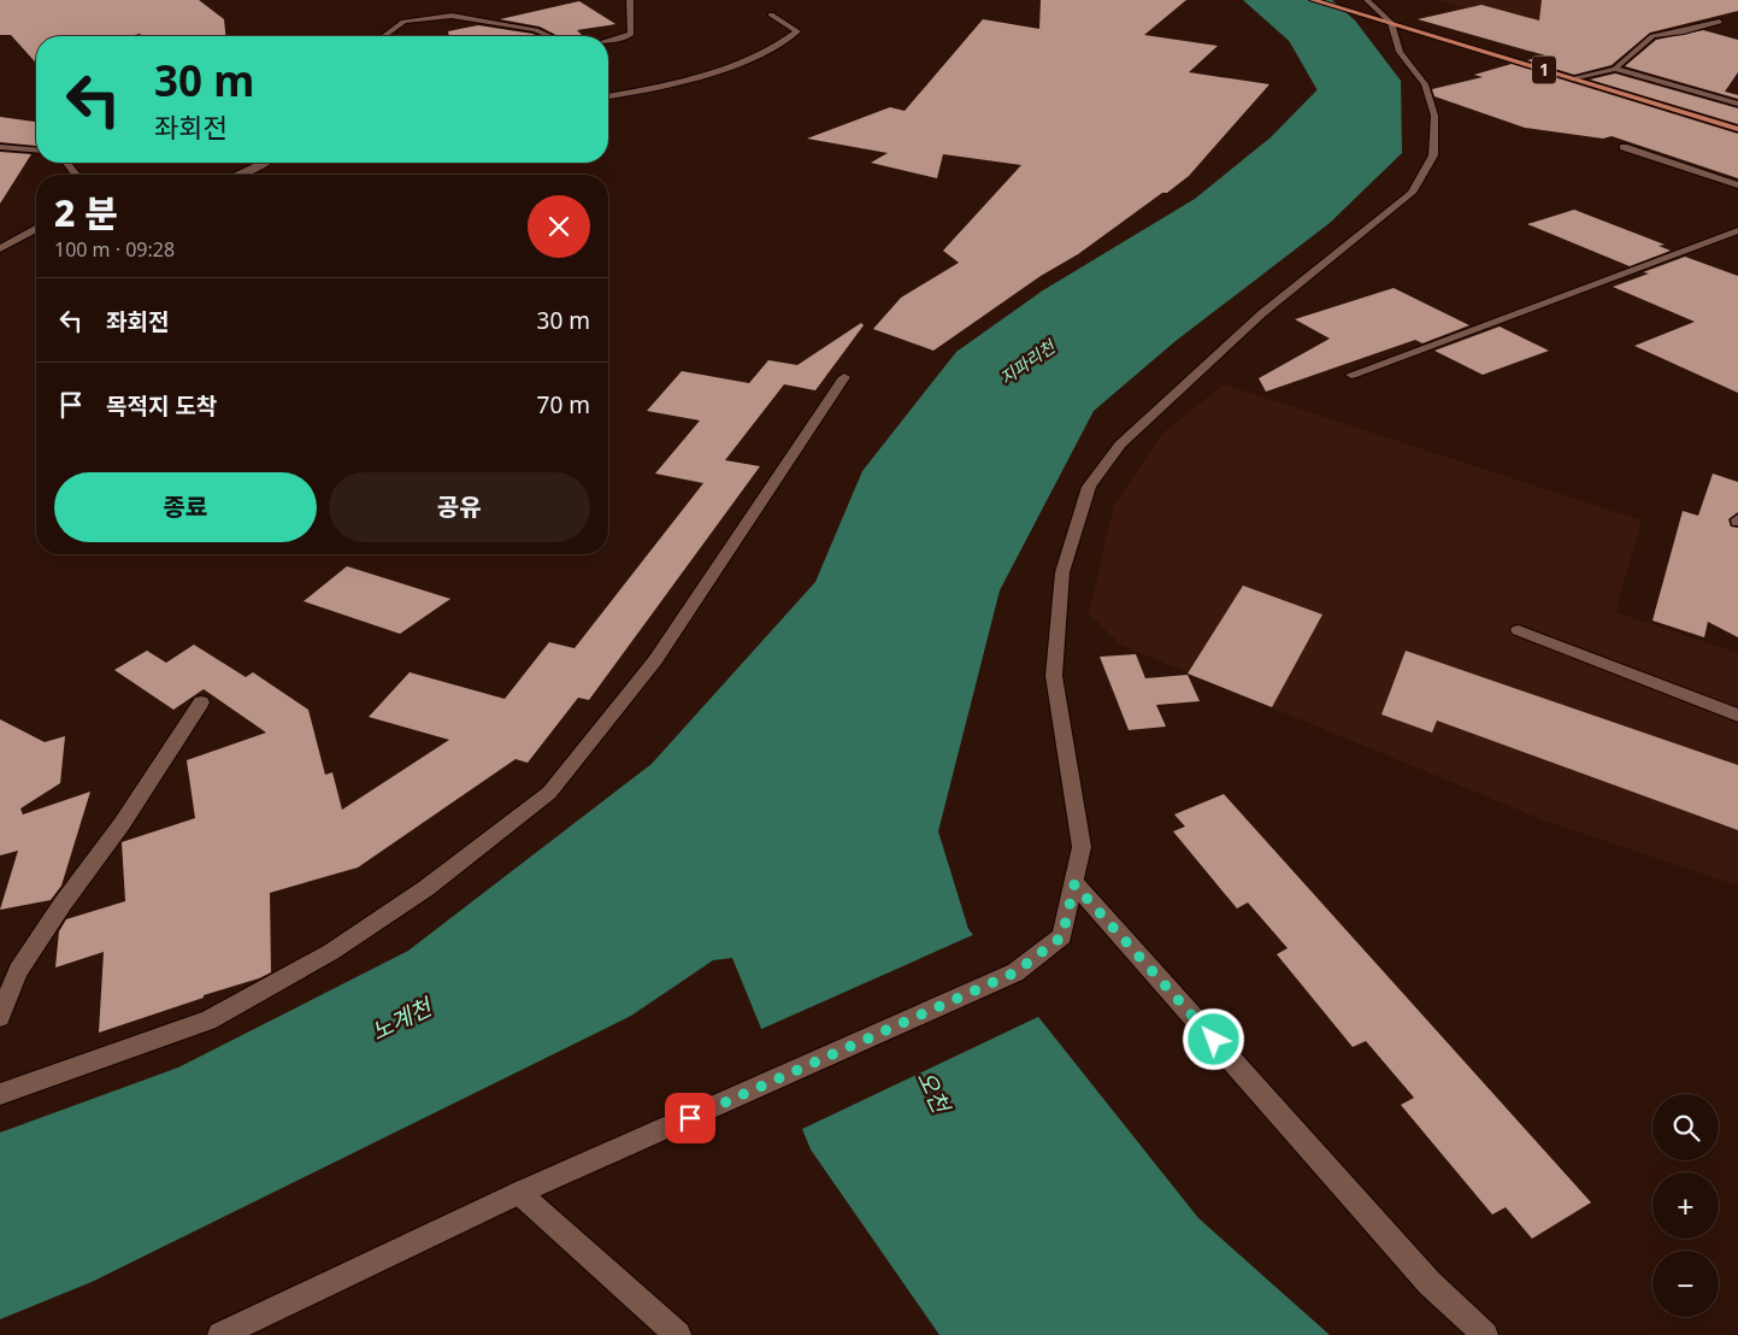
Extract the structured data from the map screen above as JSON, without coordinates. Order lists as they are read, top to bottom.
{
  "streets": {
    "main road": ["1"]
  },
  "water": ["지파리천", "노계천", "오천"],
  "page": {
    "turn": ["30 m", "좌회전"],
    "heading": ["2 분", "100 m · 09:28"],
    "list": [
      {
        "name": "좌회전",
        "value": "30 m"
      },
      {
        "name": "목적지 도착",
        "value": "70 m"
      }
    ],
    "buttons": ["종료", "공유"],
    "map_buttons": ["+", "−"]
  }
}
